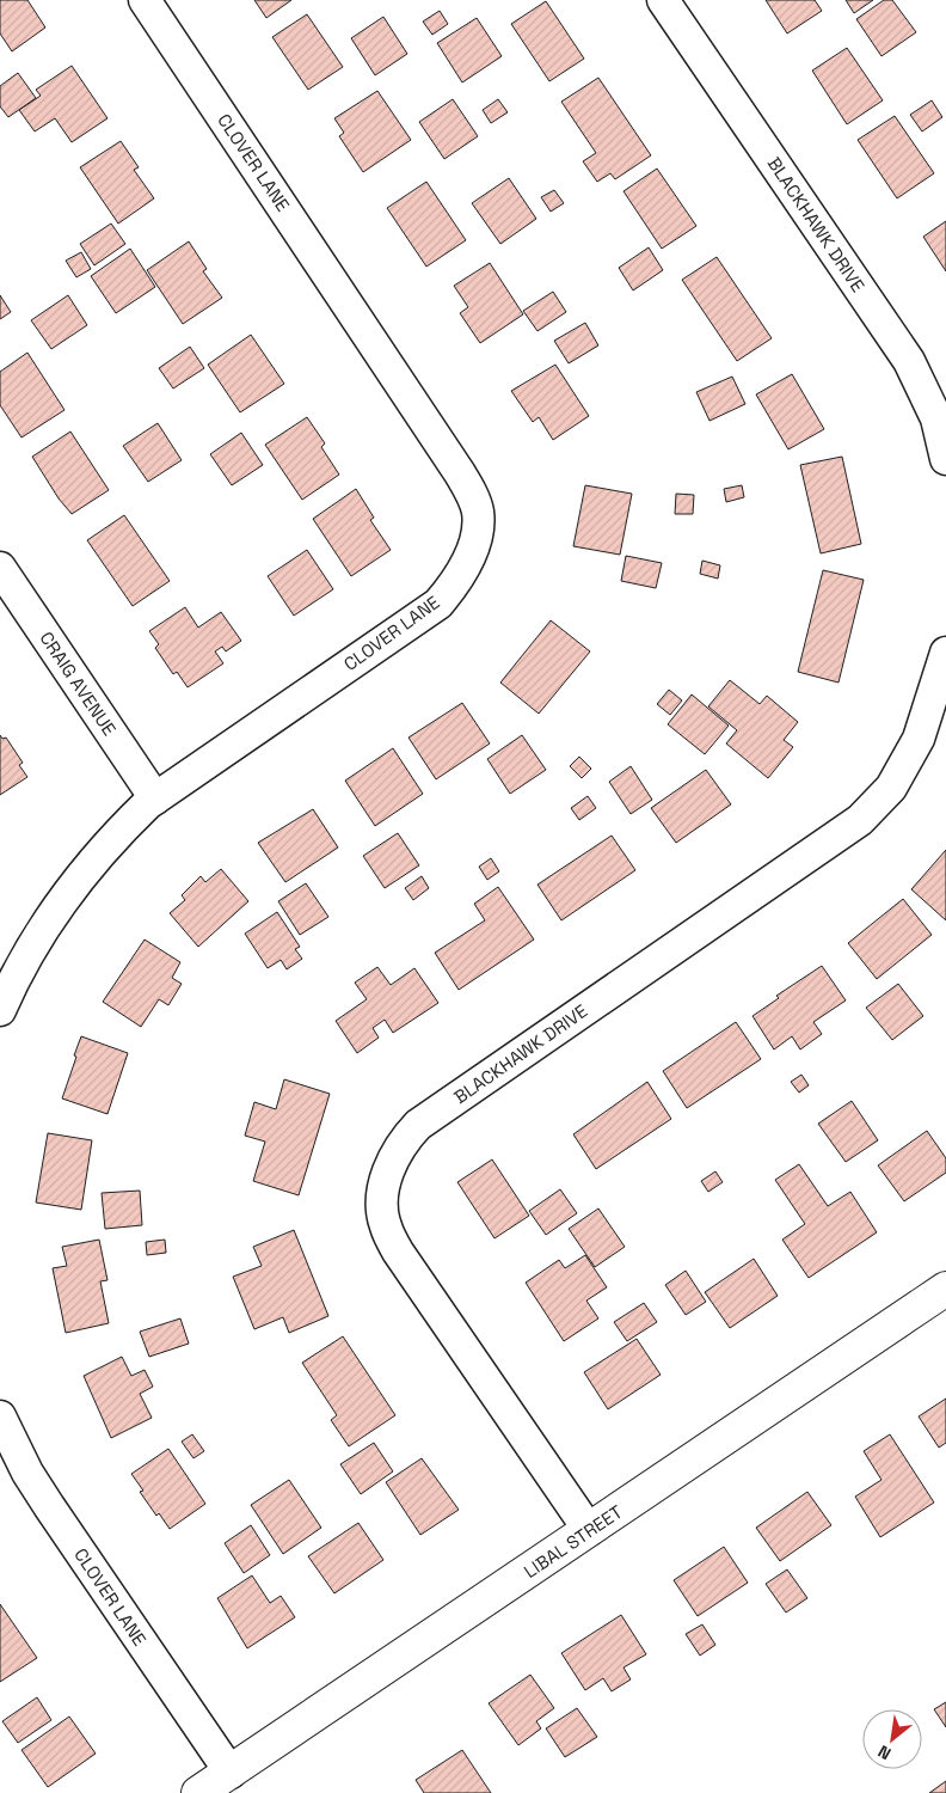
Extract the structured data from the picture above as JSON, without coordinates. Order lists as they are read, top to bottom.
{
  "streets": {
    "street": [
      "CLOVER LANE",
      "BLACKHAWK DRIVE",
      "CRAIG AVENUE",
      "LIBAL STREET"
    ]
  },
  "crossings": [
    ["CLOVER LANE", "CRAIG AVENUE"],
    ["CLOVER LANE", "LIBAL STREET"],
    ["BLACKHAWK DRIVE", "LIBAL STREET"]
  ],
  "north": "bottom left"
}
